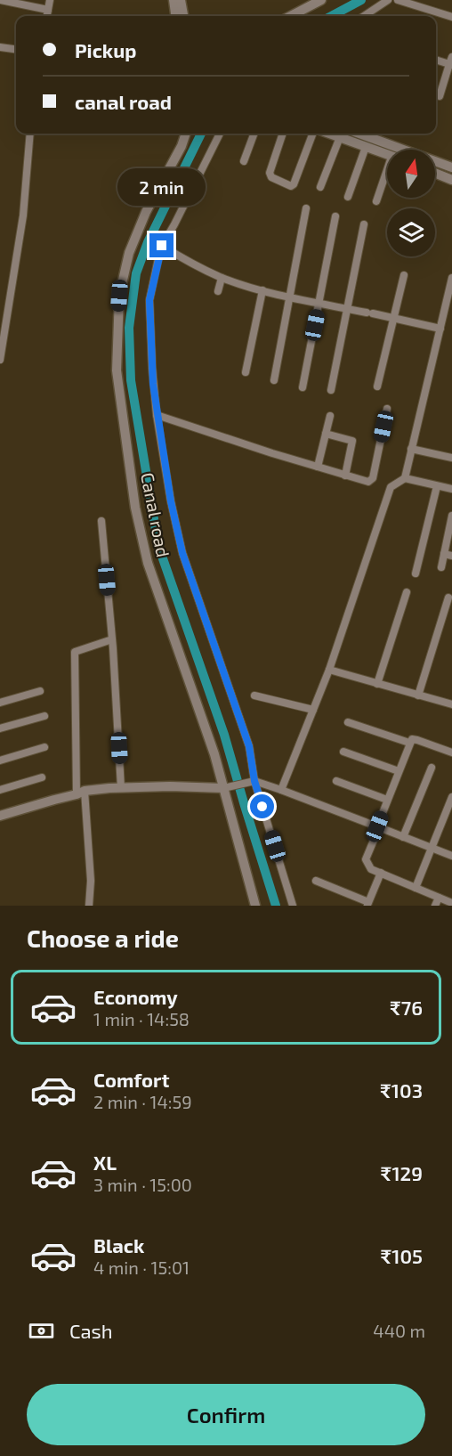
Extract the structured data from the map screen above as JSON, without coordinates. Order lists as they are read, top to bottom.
{
  "streets": {
    "street": ["Canal road"]
  },
  "north": "top",
  "page": {
    "banner": ["Pickup", "canal road"],
    "bubble": "2 min",
    "heading": "Choose a ride",
    "list": [
      {
        "name": "Economy",
        "note": "1 min · 14:58",
        "value": "₹76"
      },
      {
        "name": "Comfort",
        "note": "2 min · 14:59",
        "value": "₹103"
      },
      {
        "name": "XL",
        "note": "3 min · 15:00",
        "value": "₹129"
      },
      {
        "name": "Black",
        "note": "4 min · 15:01",
        "value": "₹105"
      }
    ],
    "pay": ["Cash", "440 m"],
    "buttons": "Confirm"
  }
}
